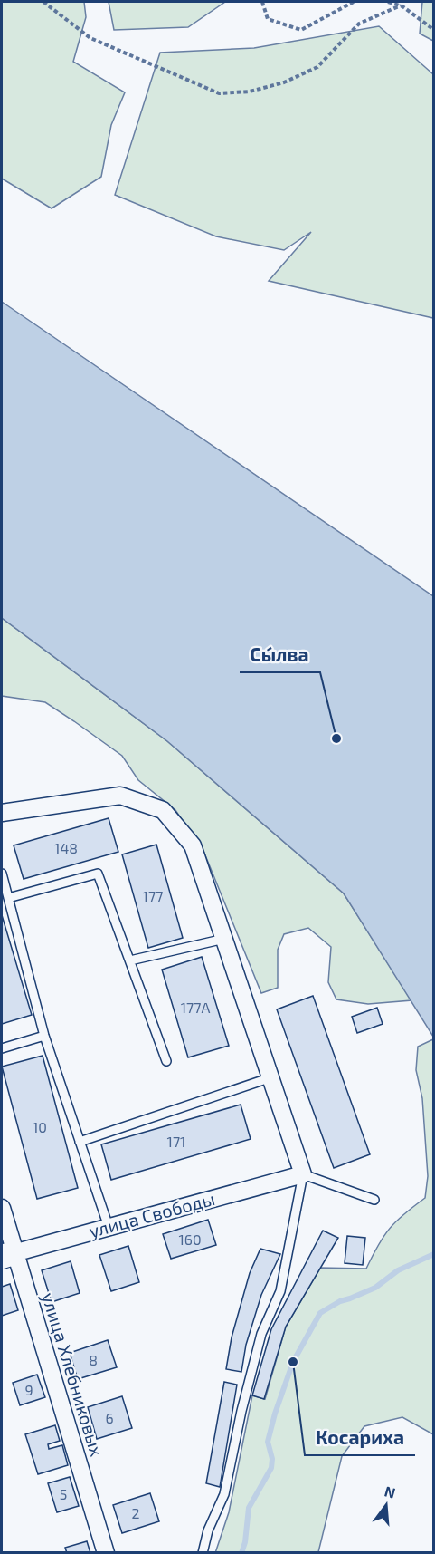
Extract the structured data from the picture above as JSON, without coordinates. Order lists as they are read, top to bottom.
{
  "streets": {
    "street": ["улица Свободы", "улица Хлебниковых"]
  },
  "crossings": [
    ["улица Свободы", "улица Хлебниковых"]
  ],
  "places": ["Сы́лва", "Косариха"],
  "house_numbers": [
    "148",
    "177",
    "177А",
    "10",
    "171",
    "160",
    "8",
    "9",
    "6",
    "5",
    "2"
  ],
  "north": "top"
}
